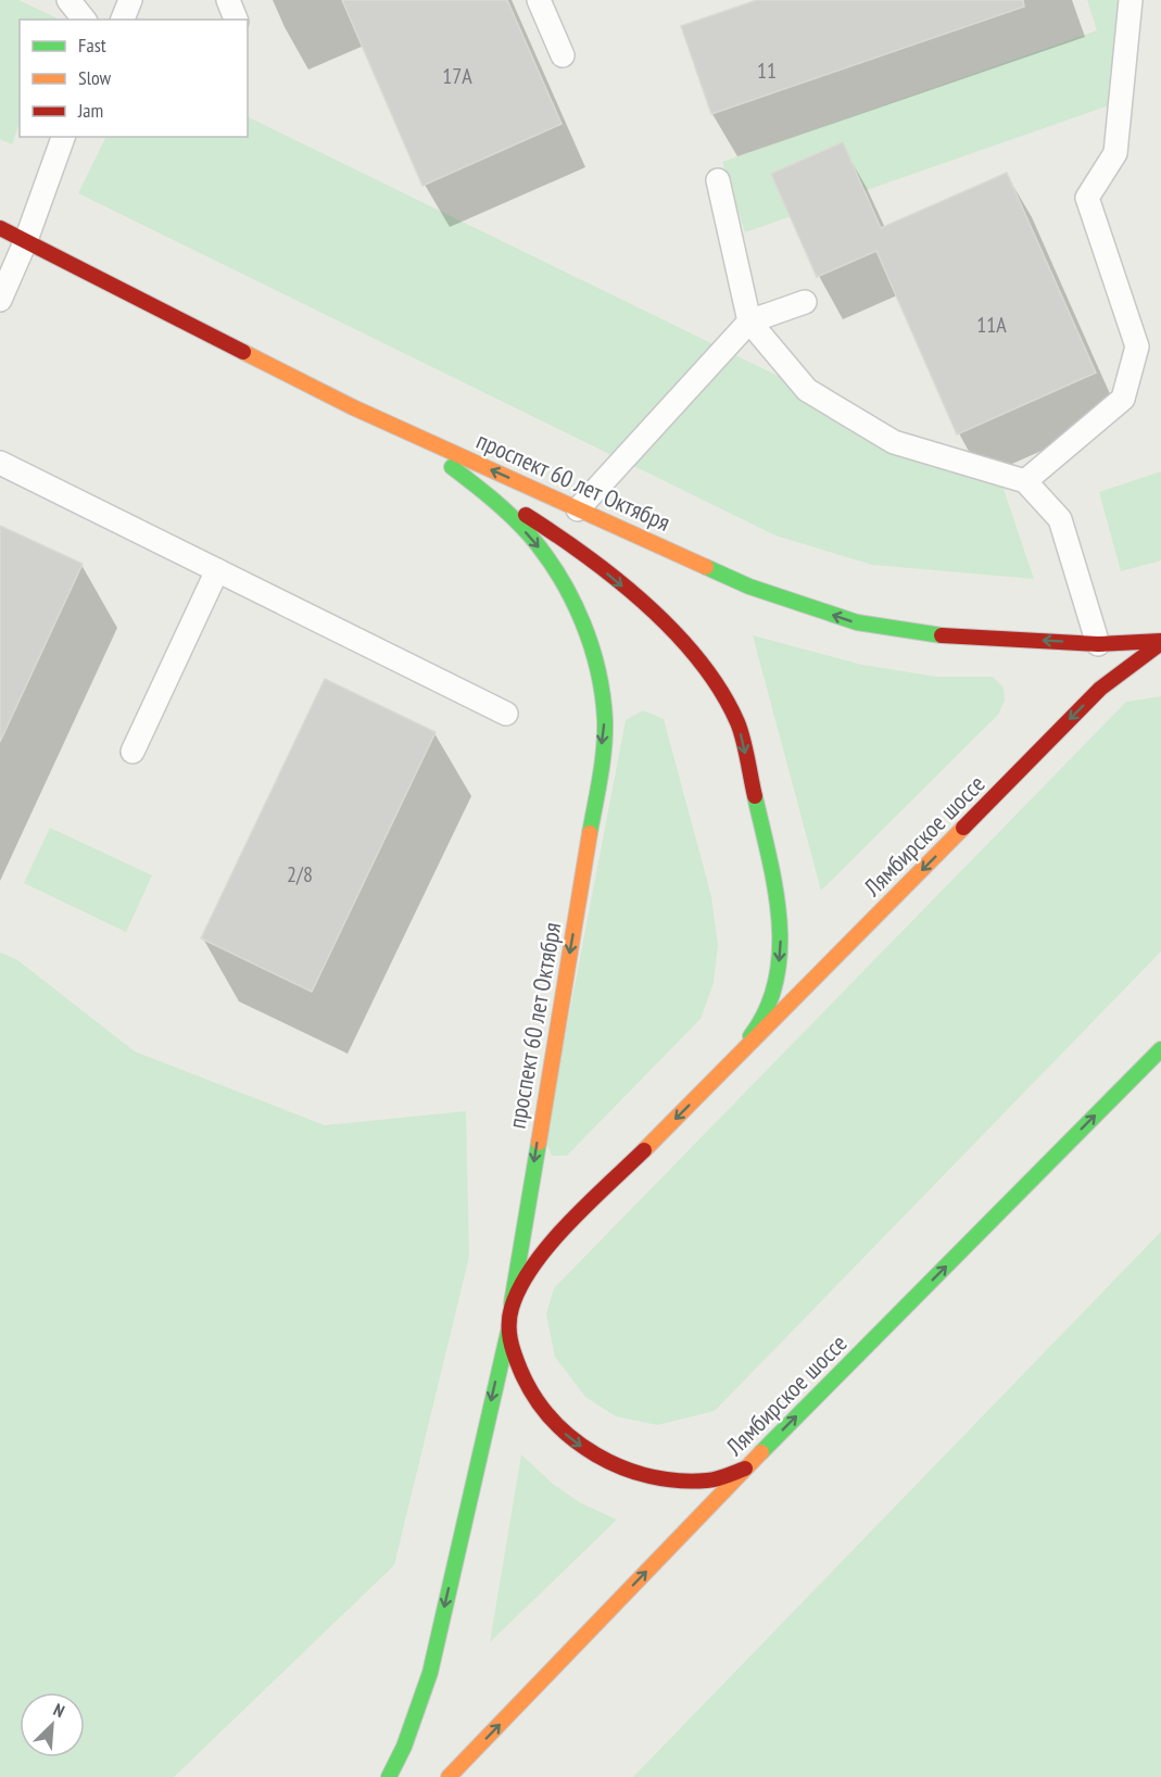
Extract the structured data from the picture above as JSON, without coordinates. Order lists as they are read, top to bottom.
{
  "streets": {
    "main road": ["проспект 60 лет Октября", "Лямбирское шоссе"]
  },
  "crossings": [
    ["проспект 60 лет Октября", "Лямбирское шоссе"]
  ],
  "house_numbers": [
    "11",
    "17А",
    "11А",
    "2/8"
  ],
  "legend": ["Fast", "Slow", "Jam"],
  "north": "top right"
}
